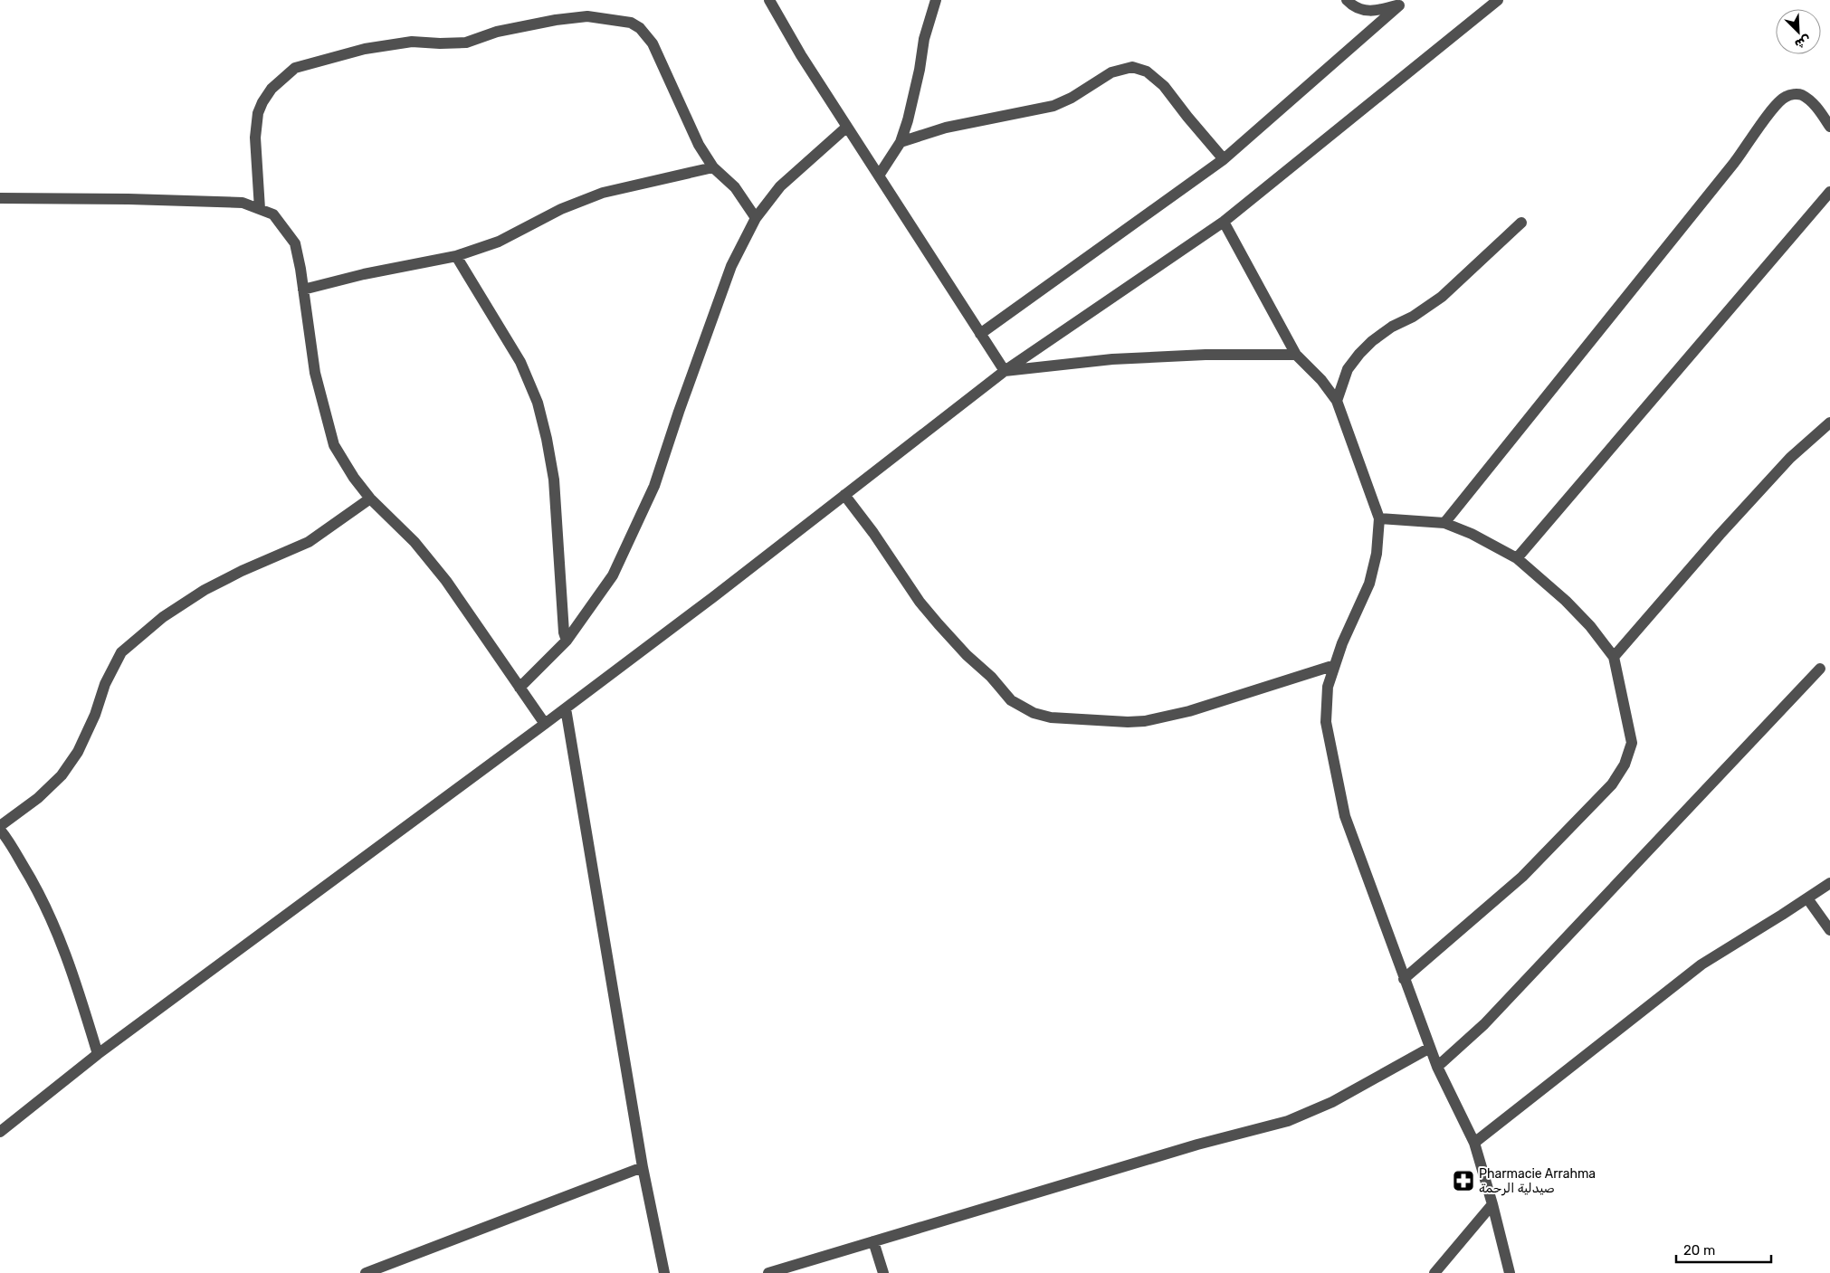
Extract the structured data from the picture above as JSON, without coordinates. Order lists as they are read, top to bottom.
{
  "places": {
    "pharmacy": ["Pharmacie Arrahma صيدلية الرحمة"]
  },
  "scale_bar": "20 m",
  "north": "bottom right"
}
